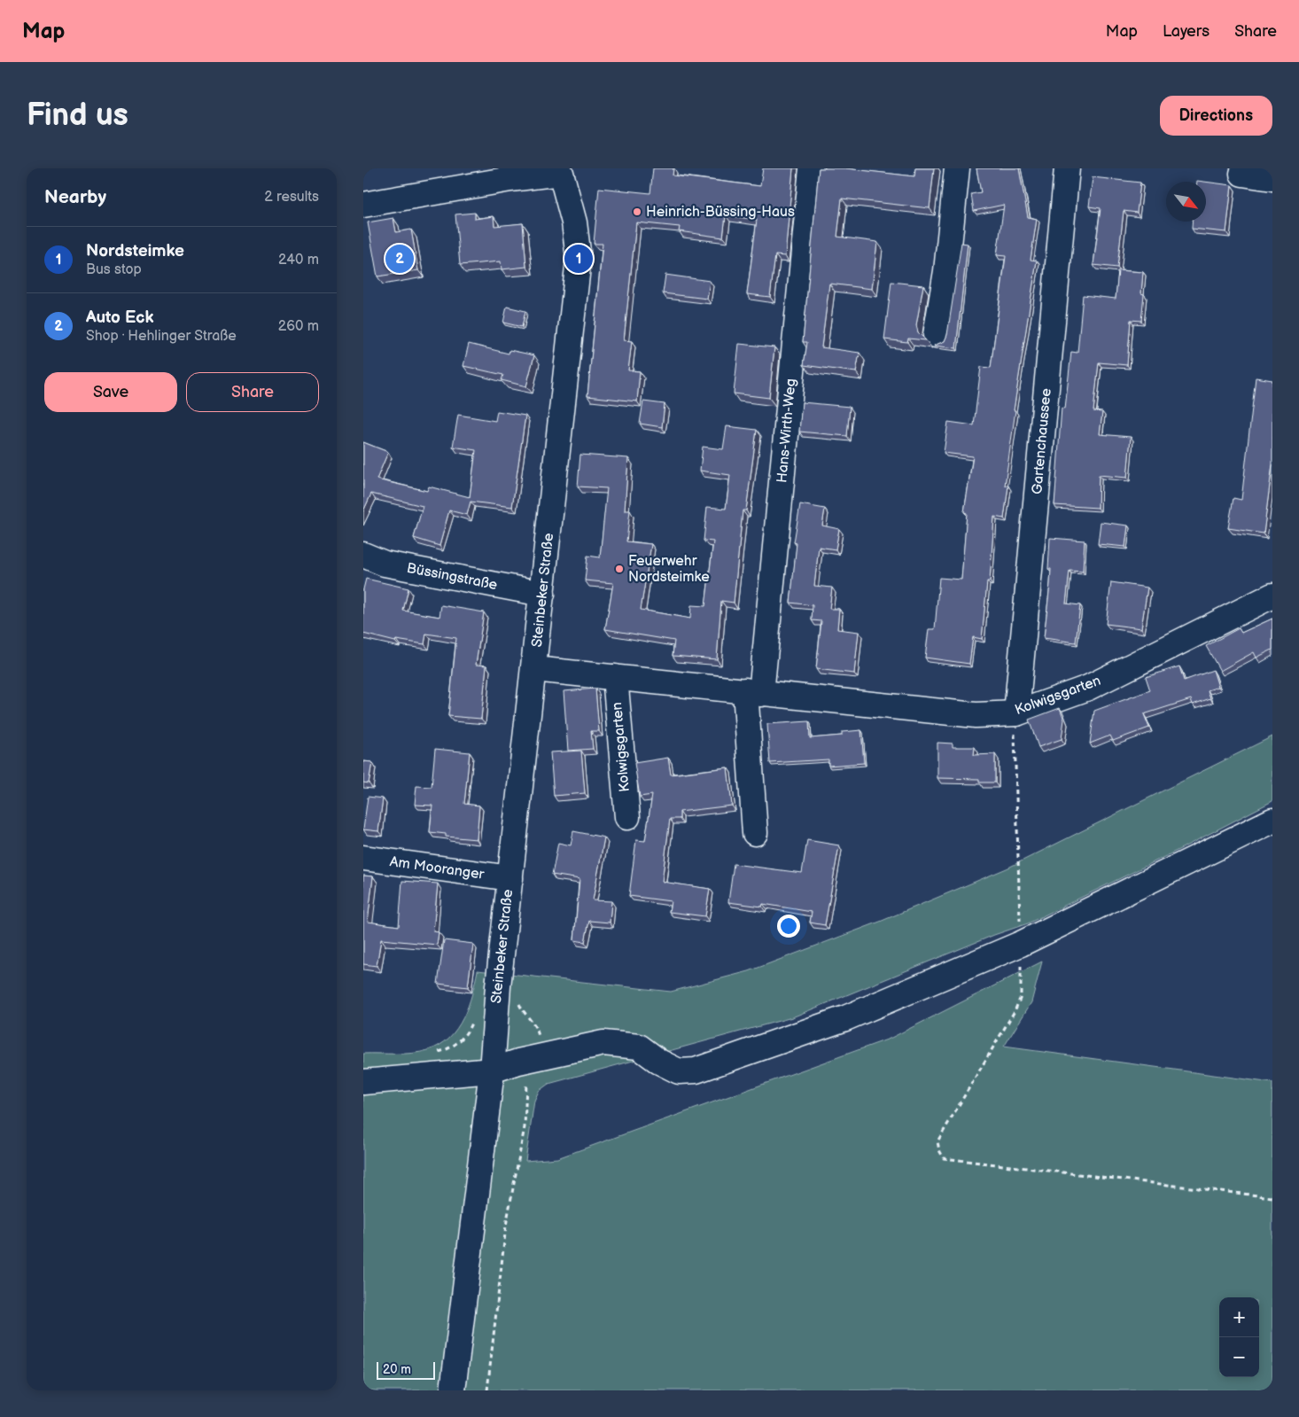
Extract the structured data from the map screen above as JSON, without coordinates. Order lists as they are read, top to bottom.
{
  "streets": {
    "street": [
      "Hans-Wirth-Weg",
      "Gartenchaussee",
      "Büssingstraße",
      "Steinbeker Straße",
      "Kolwigsgarten",
      "Am Mooranger"
    ]
  },
  "crossings": [
    ["Hans-Wirth-Weg", "Kolwigsgarten"],
    ["Gartenchaussee", "Kolwigsgarten"],
    ["Büssingstraße", "Steinbeker Straße"],
    ["Steinbeker Straße", "Kolwigsgarten"],
    ["Steinbeker Straße", "Am Mooranger"]
  ],
  "places": ["Heinrich-Büssing-Haus", "Feuerwehr Nordsteimke"],
  "scale_bar": "20 m",
  "north": "bottom right",
  "page": {
    "header": "Map",
    "nav": ["Map", "Layers", "Share"],
    "buttons": [
      "Directions",
      ["Save", "Share"]
    ],
    "title": "Find us",
    "heading": ["Nearby", "2 results"],
    "list": [
      {
        "mark": "1",
        "name": "Nordsteimke",
        "note": "Bus stop",
        "value": "240 m"
      },
      {
        "mark": "2",
        "name": "Auto Eck",
        "note": "Shop · Hehlinger Straße",
        "value": "260 m"
      }
    ],
    "pins": ["1", "2"],
    "map_buttons": ["+", "−"],
    "scale": "20 m"
  }
}
